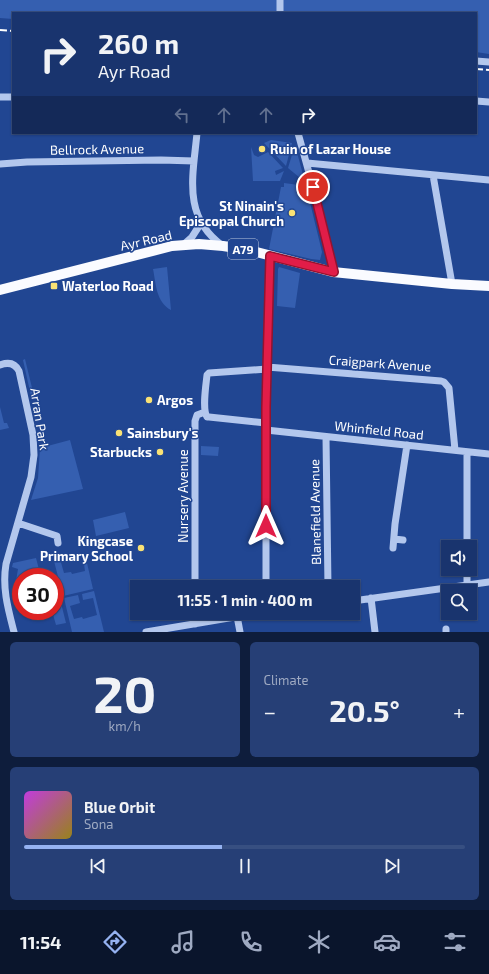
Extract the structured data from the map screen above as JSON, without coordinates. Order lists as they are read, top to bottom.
{
  "streets": {
    "main road": ["Ayr Road", "A79"],
    "street": [
      "Bellrock Avenue",
      "Craigpark Avenue",
      "Arran Park",
      "Whinfield Road",
      "Nursery Avenue",
      "Blanefield Avenue"
    ]
  },
  "crossings": [
    ["Craigpark Avenue", "Whinfield Road"],
    ["Craigpark Avenue", "Nursery Avenue"],
    ["Whinfield Road", "Nursery Avenue"],
    ["Whinfield Road", "Blanefield Avenue"]
  ],
  "places": {
    "other": [
      "Ruin of Lazar House",
      "St Ninain's Episcopal Church",
      "Argos",
      "Sainsbury's",
      "Starbucks",
      "Kingcase Primary School"
    ],
    "transit": ["Waterloo Road"]
  },
  "page": {
    "turn": ["260 m", "Ayr Road"],
    "limit": "30",
    "trip": "11:55 · 1 min · 400 m",
    "tile": [
      ["20", "km/h"],
      "Climate"
    ],
    "heat": ["−", "20.5°", "+"],
    "song": ["Blue Orbit", "Sona"],
    "tabs": "11:54"
  }
}
